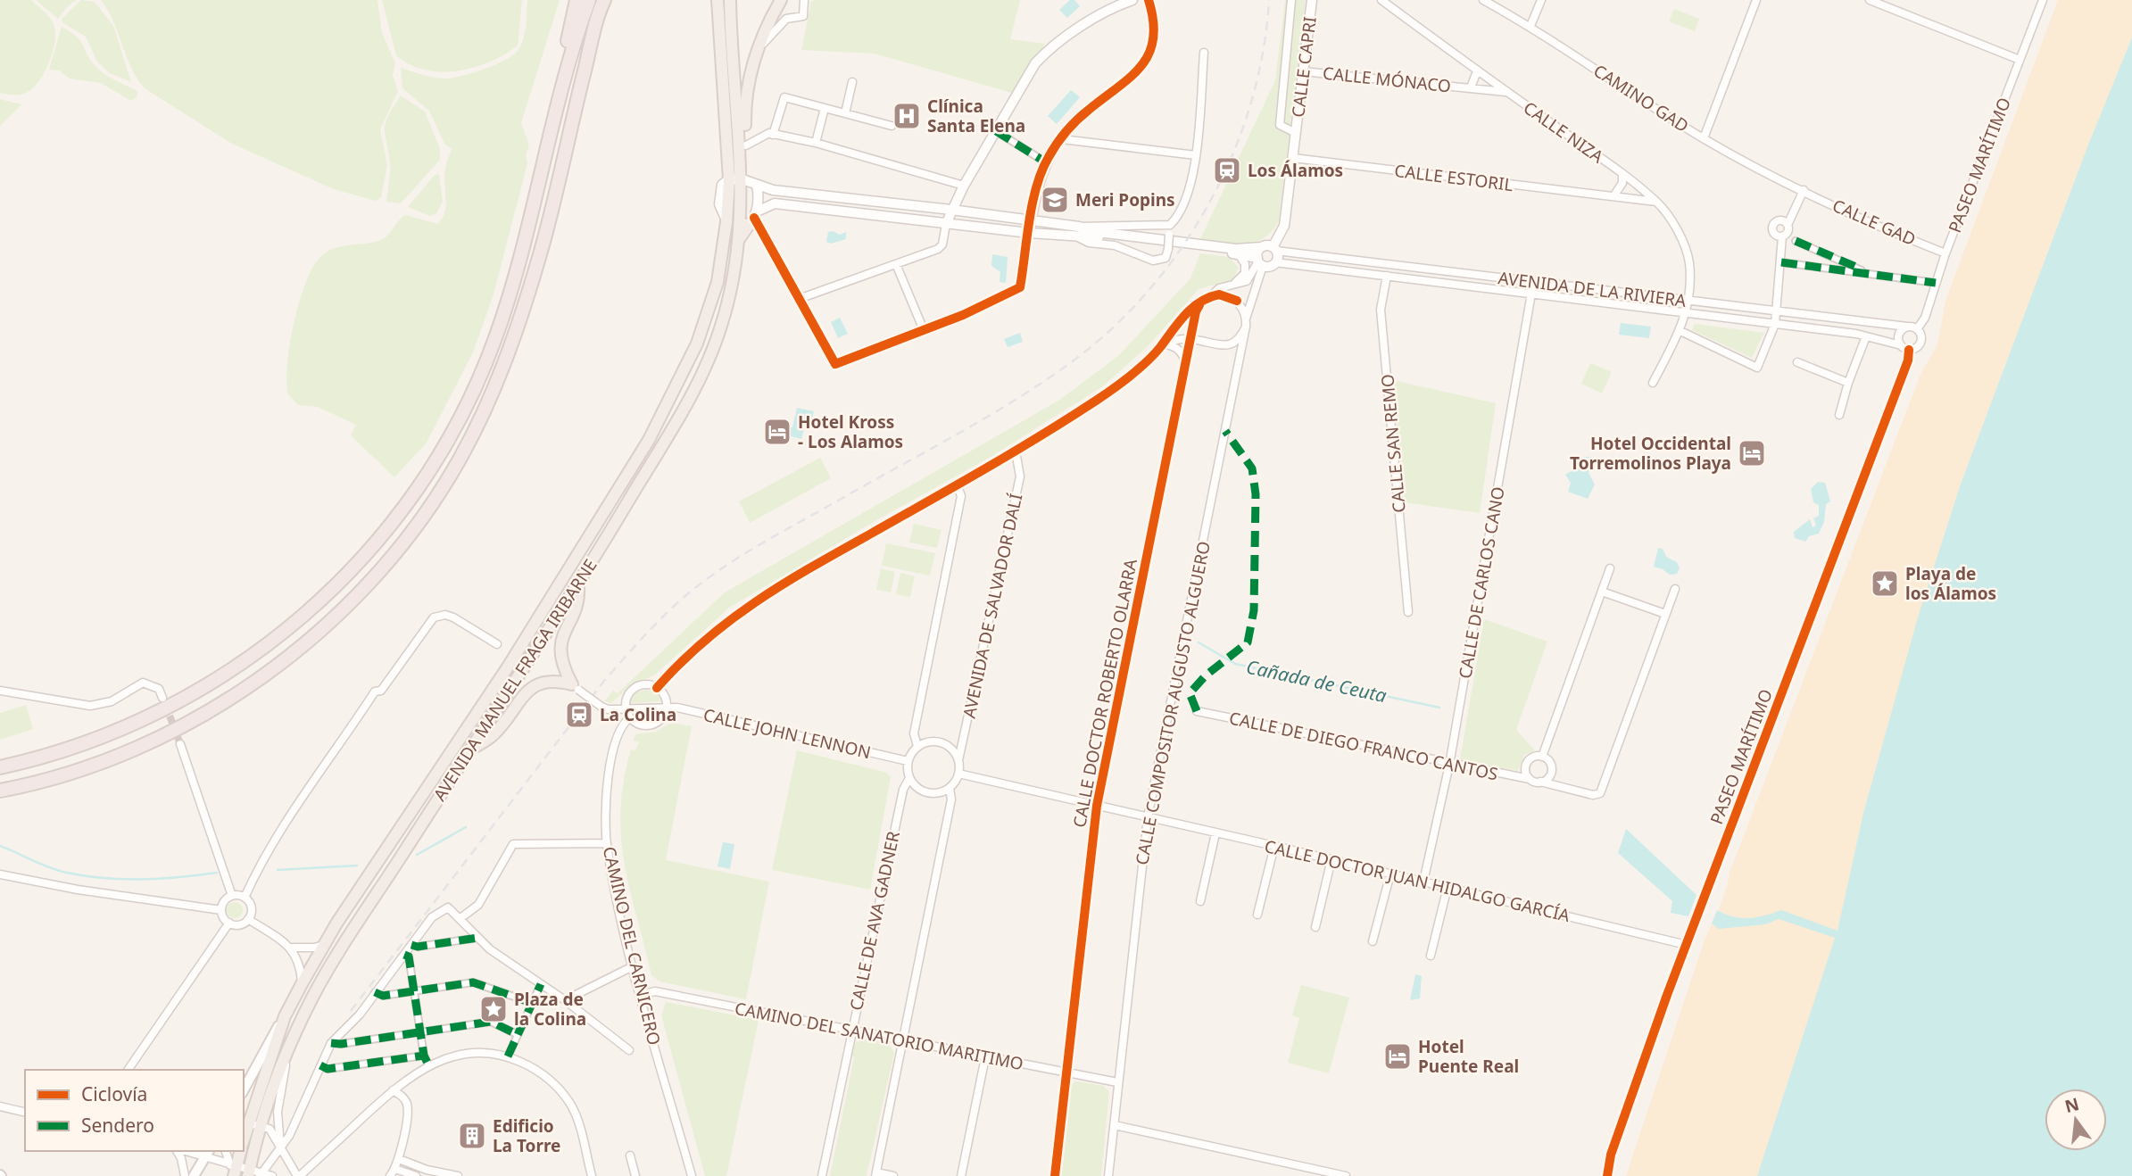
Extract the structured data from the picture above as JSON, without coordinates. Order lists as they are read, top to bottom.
{
  "streets": {
    "main road": ["AVENIDA MANUEL FRAGA IRIBARNE"],
    "street": [
      "CALLE CAPRI",
      "CALLE MÓNACO",
      "CAMINO GAD",
      "CALLE NIZA",
      "PASEO MARÍTIMO",
      "CALLE ESTORIL",
      "CALLE GAD",
      "AVENIDA DE LA RIVIERA",
      "CALLE SAN REMO",
      "CALLE DE CARLOS CANO",
      "AVENIDA DE SALVADOR DALÍ",
      "CALLE DOCTOR ROBERTO OLARRA",
      "CALLE COMPOSITOR AUGUSTO ALGUERO",
      "CALLE JOHN LENNON",
      "CALLE DE DIEGO FRANCO CANTOS",
      "CALLE DOCTOR JUAN HIDALGO GARCÍA",
      "CALLE DE AVA GADNER",
      "CAMINO DEL CARNICERO",
      "CAMINO DEL SANATORIO MARITIMO"
    ]
  },
  "crossings": [
    ["CALLE CAPRI", "CALLE MÓNACO"],
    ["CALLE CAPRI", "CALLE ESTORIL"],
    ["CALLE CAPRI", "AVENIDA DE LA RIVIERA"],
    ["CALLE MÓNACO", "CALLE NIZA"],
    ["CAMINO GAD", "CALLE GAD"],
    ["CALLE NIZA", "CALLE ESTORIL"],
    ["CALLE NIZA", "AVENIDA DE LA RIVIERA"],
    ["PASEO MARÍTIMO", "CALLE GAD"],
    ["PASEO MARÍTIMO", "AVENIDA DE LA RIVIERA"],
    ["PASEO MARÍTIMO", "CALLE DOCTOR JUAN HIDALGO GARCÍA"],
    ["AVENIDA DE LA RIVIERA", "CALLE SAN REMO"],
    ["AVENIDA DE LA RIVIERA", "CALLE DE CARLOS CANO"],
    ["CALLE DE CARLOS CANO", "CALLE DE DIEGO FRANCO CANTOS"],
    ["CALLE DE CARLOS CANO", "CALLE DOCTOR JUAN HIDALGO GARCÍA"],
    ["AVENIDA DE SALVADOR DALÍ", "CALLE JOHN LENNON"],
    ["AVENIDA DE SALVADOR DALÍ", "CALLE DOCTOR JUAN HIDALGO GARCÍA"],
    ["AVENIDA DE SALVADOR DALÍ", "CALLE DE AVA GADNER"],
    ["CALLE DOCTOR ROBERTO OLARRA", "CALLE COMPOSITOR AUGUSTO ALGUERO"],
    ["CALLE DOCTOR ROBERTO OLARRA", "CALLE DOCTOR JUAN HIDALGO GARCÍA"],
    ["CALLE DOCTOR ROBERTO OLARRA", "CAMINO DEL SANATORIO MARITIMO"],
    ["CALLE COMPOSITOR AUGUSTO ALGUERO", "CALLE DOCTOR JUAN HIDALGO GARCÍA"],
    ["CALLE COMPOSITOR AUGUSTO ALGUERO", "CAMINO DEL SANATORIO MARITIMO"],
    ["CALLE JOHN LENNON", "CALLE DOCTOR JUAN HIDALGO GARCÍA"],
    ["CALLE JOHN LENNON", "CALLE DE AVA GADNER"],
    ["CALLE DOCTOR JUAN HIDALGO GARCÍA", "CALLE DE AVA GADNER"],
    ["CALLE DE AVA GADNER", "CAMINO DEL SANATORIO MARITIMO"],
    ["CAMINO DEL CARNICERO", "CAMINO DEL SANATORIO MARITIMO"]
  ],
  "water": ["Cañada de Ceuta"],
  "places": {
    "hospital": ["Clínica Santa Elena"],
    "station": ["Los Álamos", "La Colina"],
    "school or university": ["Meri Popins"],
    "hotel": ["Hotel Kross - Los Alamos", "Hotel Occidental Torremolinos Playa", "Hotel Puente Real"],
    "place": ["Playa de los Álamos", "Plaza de la Colina"],
    "building": ["Edificio La Torre"]
  },
  "legend": ["Ciclovía", "Sendero"],
  "north": "top"
}
